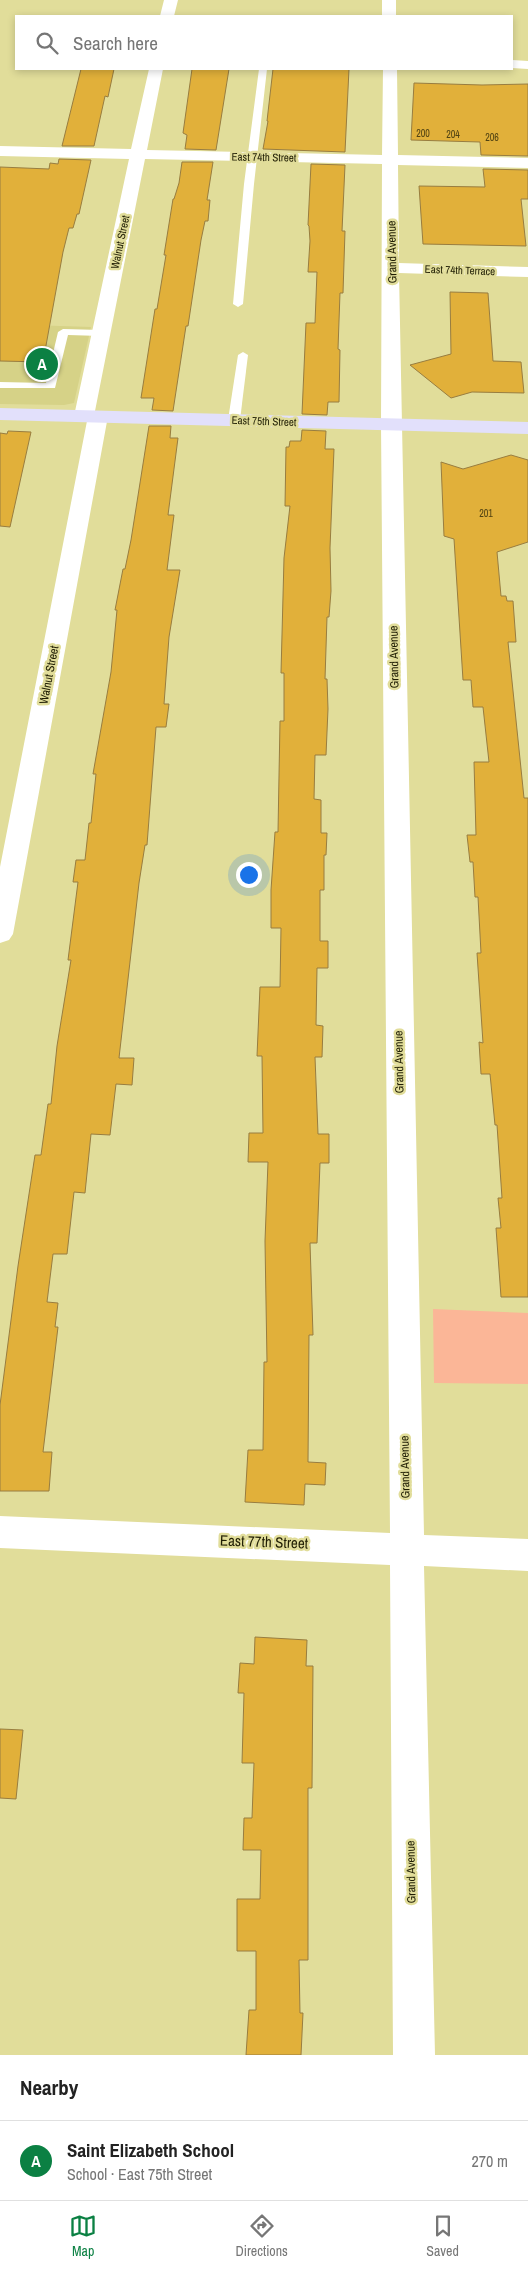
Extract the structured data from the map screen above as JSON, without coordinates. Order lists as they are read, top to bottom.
{
  "streets": {
    "main road": ["East 75th Street"],
    "street": [
      "East 74th Street",
      "Walnut Street",
      "Grand Avenue",
      "East 74th Terrace",
      "East 77th Street"
    ]
  },
  "crossings": [
    ["East 74th Street", "Walnut Street"],
    ["East 74th Street", "Grand Avenue"],
    ["Walnut Street", "East 75th Street"],
    ["Grand Avenue", "East 74th Terrace"],
    ["Grand Avenue", "East 75th Street"],
    ["Grand Avenue", "East 77th Street"]
  ],
  "house_numbers": [
    "200",
    "204",
    "206",
    "201"
  ],
  "page": {
    "search": "Search here",
    "pins": "A",
    "heading": "Nearby",
    "list": [
      {
        "mark": "A",
        "name": "Saint Elizabeth School",
        "note": "School · East 75th Street",
        "value": "270 m"
      }
    ],
    "nav": ["Map", "Directions", "Saved"]
  }
}
